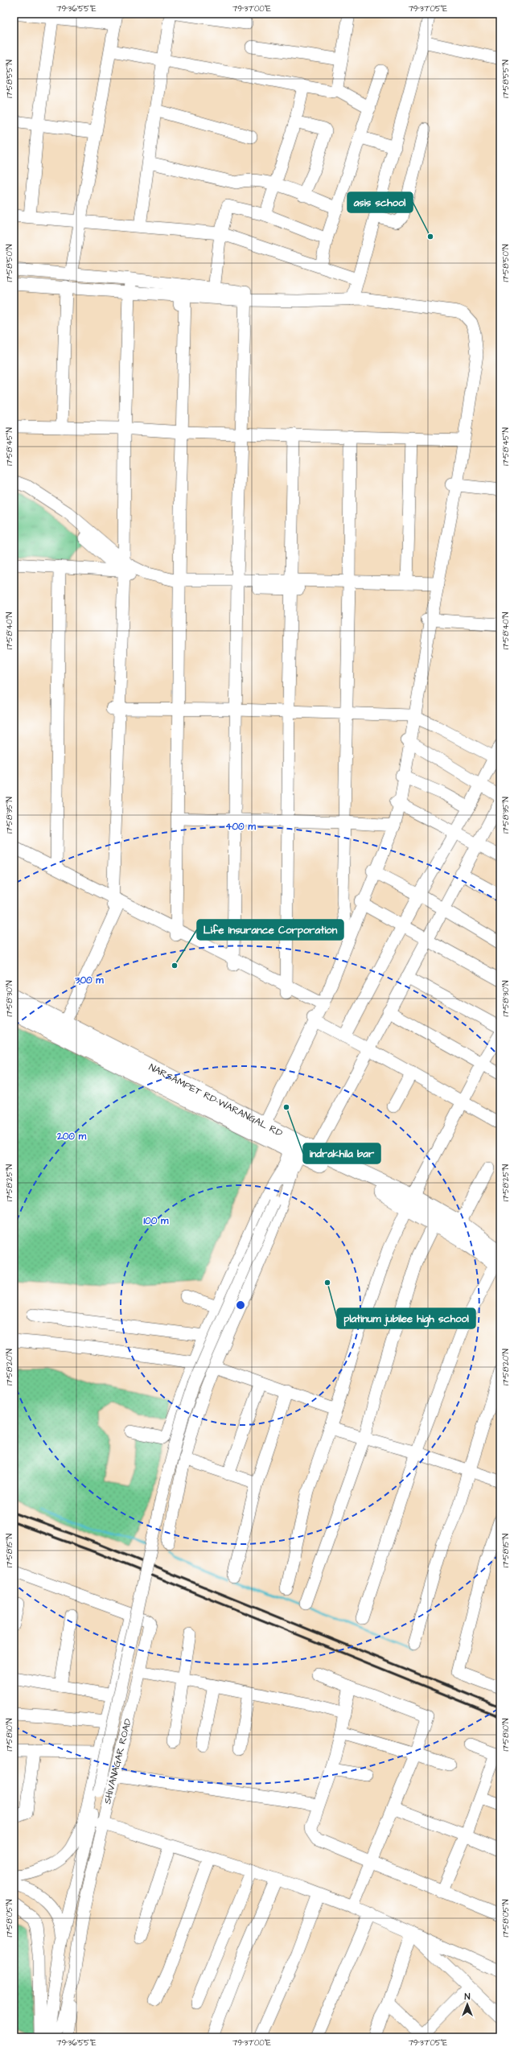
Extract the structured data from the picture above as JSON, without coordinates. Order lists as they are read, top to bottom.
{
  "streets": {
    "main road": ["NARSAMPET RD-WARANGAL RD"],
    "street": ["SHIVANAGAR ROAD"]
  },
  "places": [
    "asis school",
    "Life Insurance Corporation",
    "indrakhila bar",
    "platinum jubilee high school"
  ],
  "north": "top",
  "coordinates": [
    "79°36'55\"E",
    "79°37'00\"E",
    "79°37'05\"E",
    "17°58'55\"N",
    "17°58'50\"N",
    "17°58'45\"N",
    "17°58'40\"N",
    "17°58'35\"N",
    "17°58'30\"N",
    "17°58'25\"N",
    "17°58'20\"N",
    "17°58'15\"N",
    "17°58'10\"N",
    "17°58'05\"N"
  ],
  "rings": [
    "400 m",
    "300 m",
    "200 m",
    "100 m"
  ]
}
